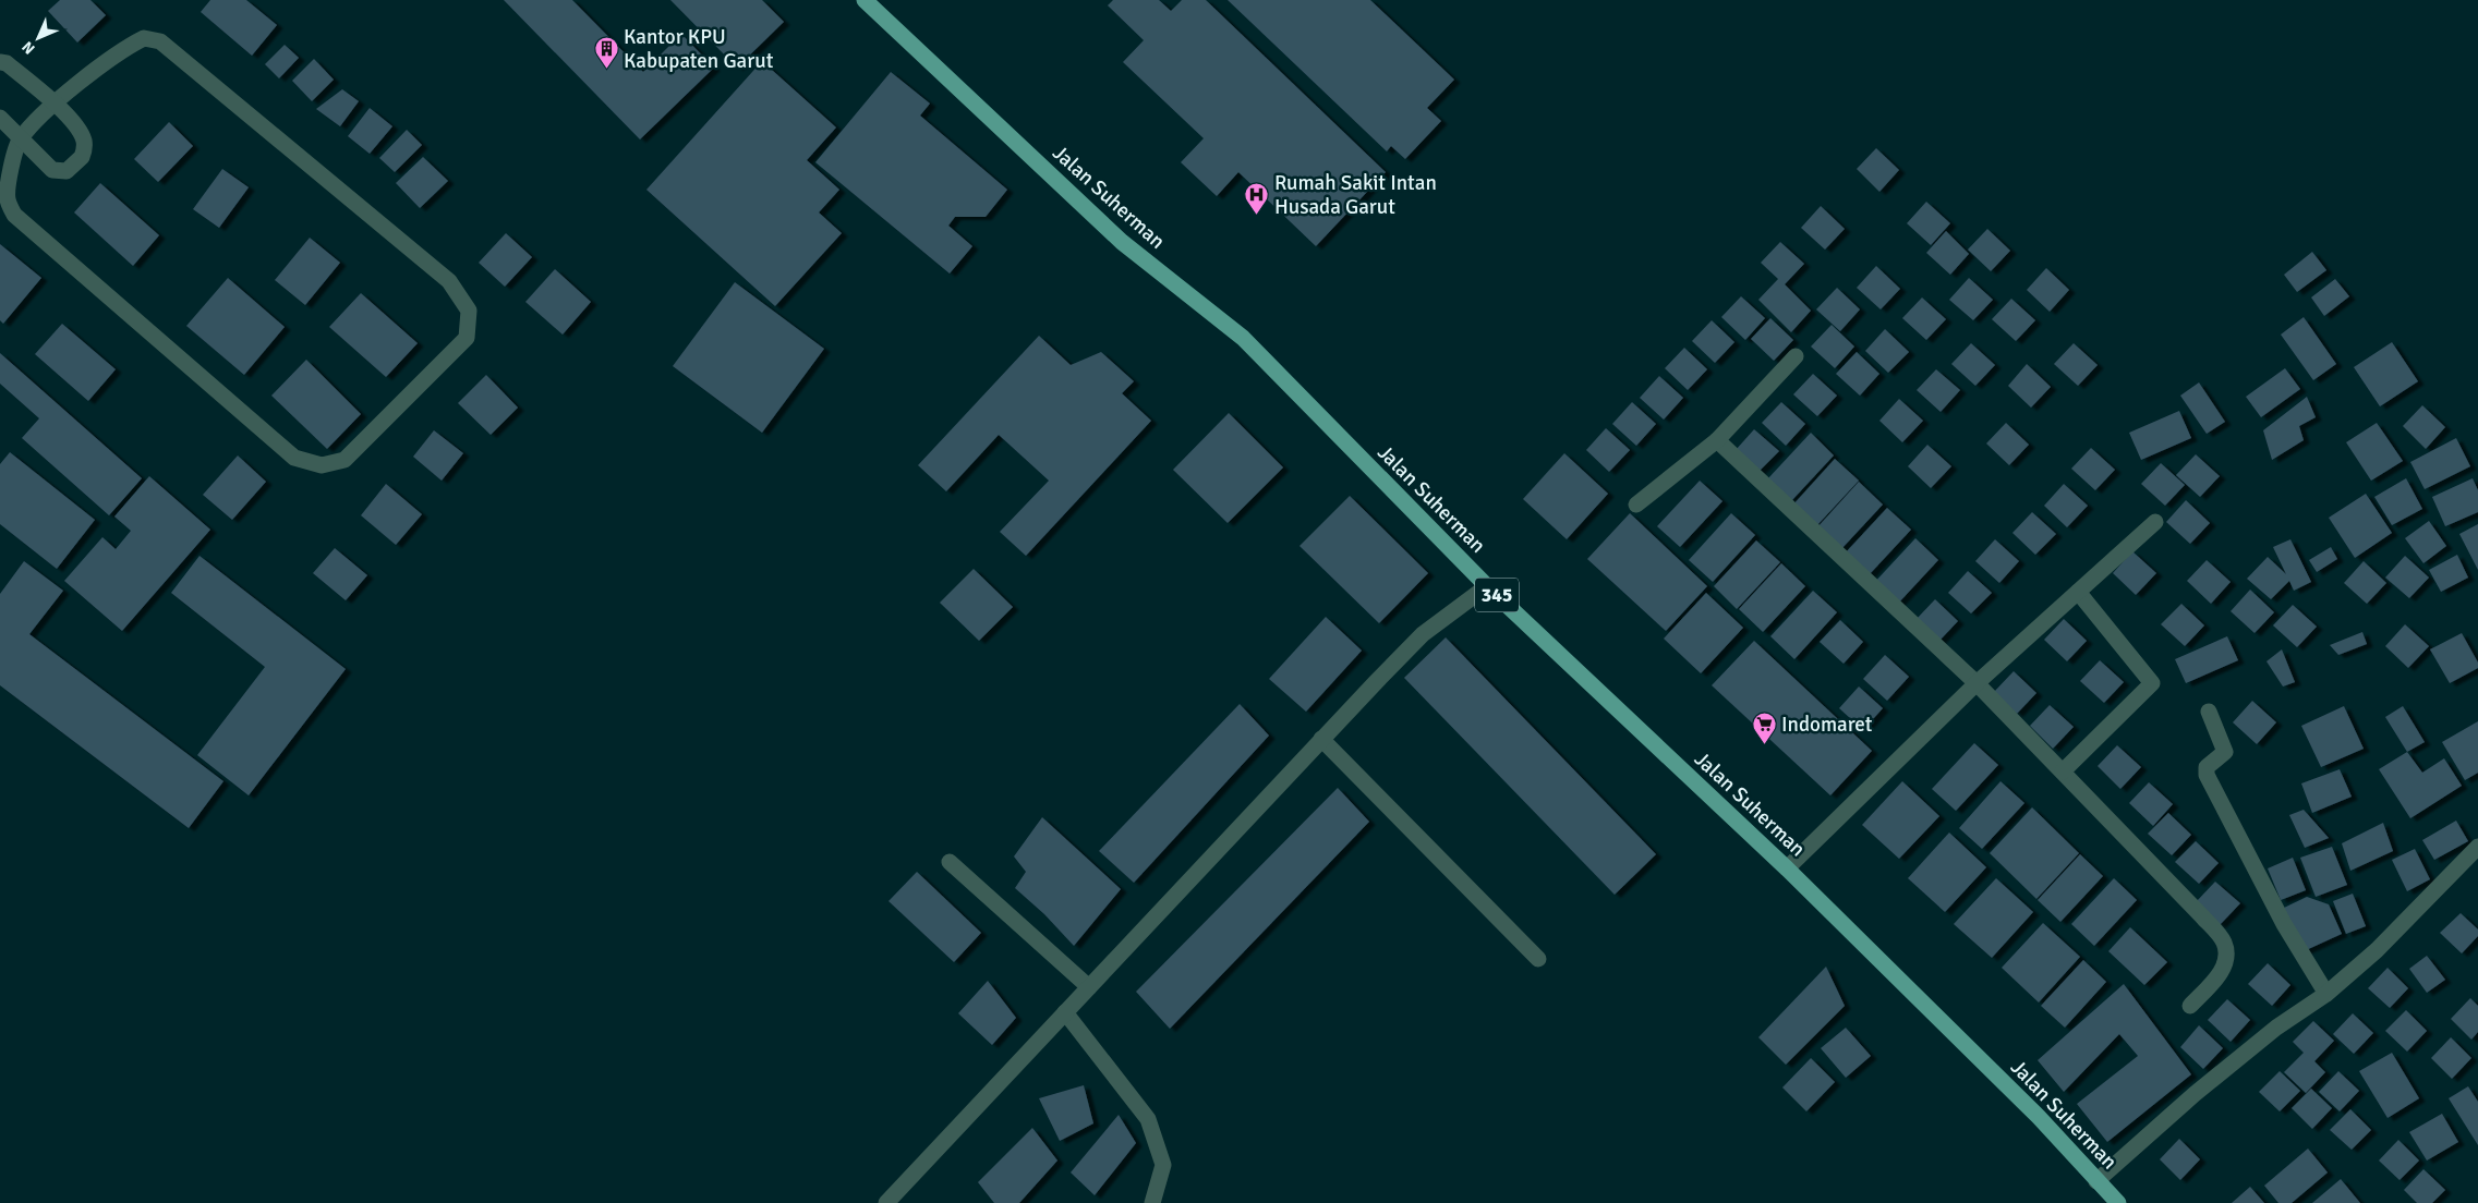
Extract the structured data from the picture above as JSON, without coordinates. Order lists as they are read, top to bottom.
{
  "streets": {
    "main road": ["Jalan Suherman", "345"]
  },
  "places": {
    "building": ["Kantor KPU Kabupaten Garut"],
    "hospital": ["Rumah Sakit Intan Husada Garut"],
    "supermarket": ["Indomaret"]
  },
  "north": "bottom left"
}
